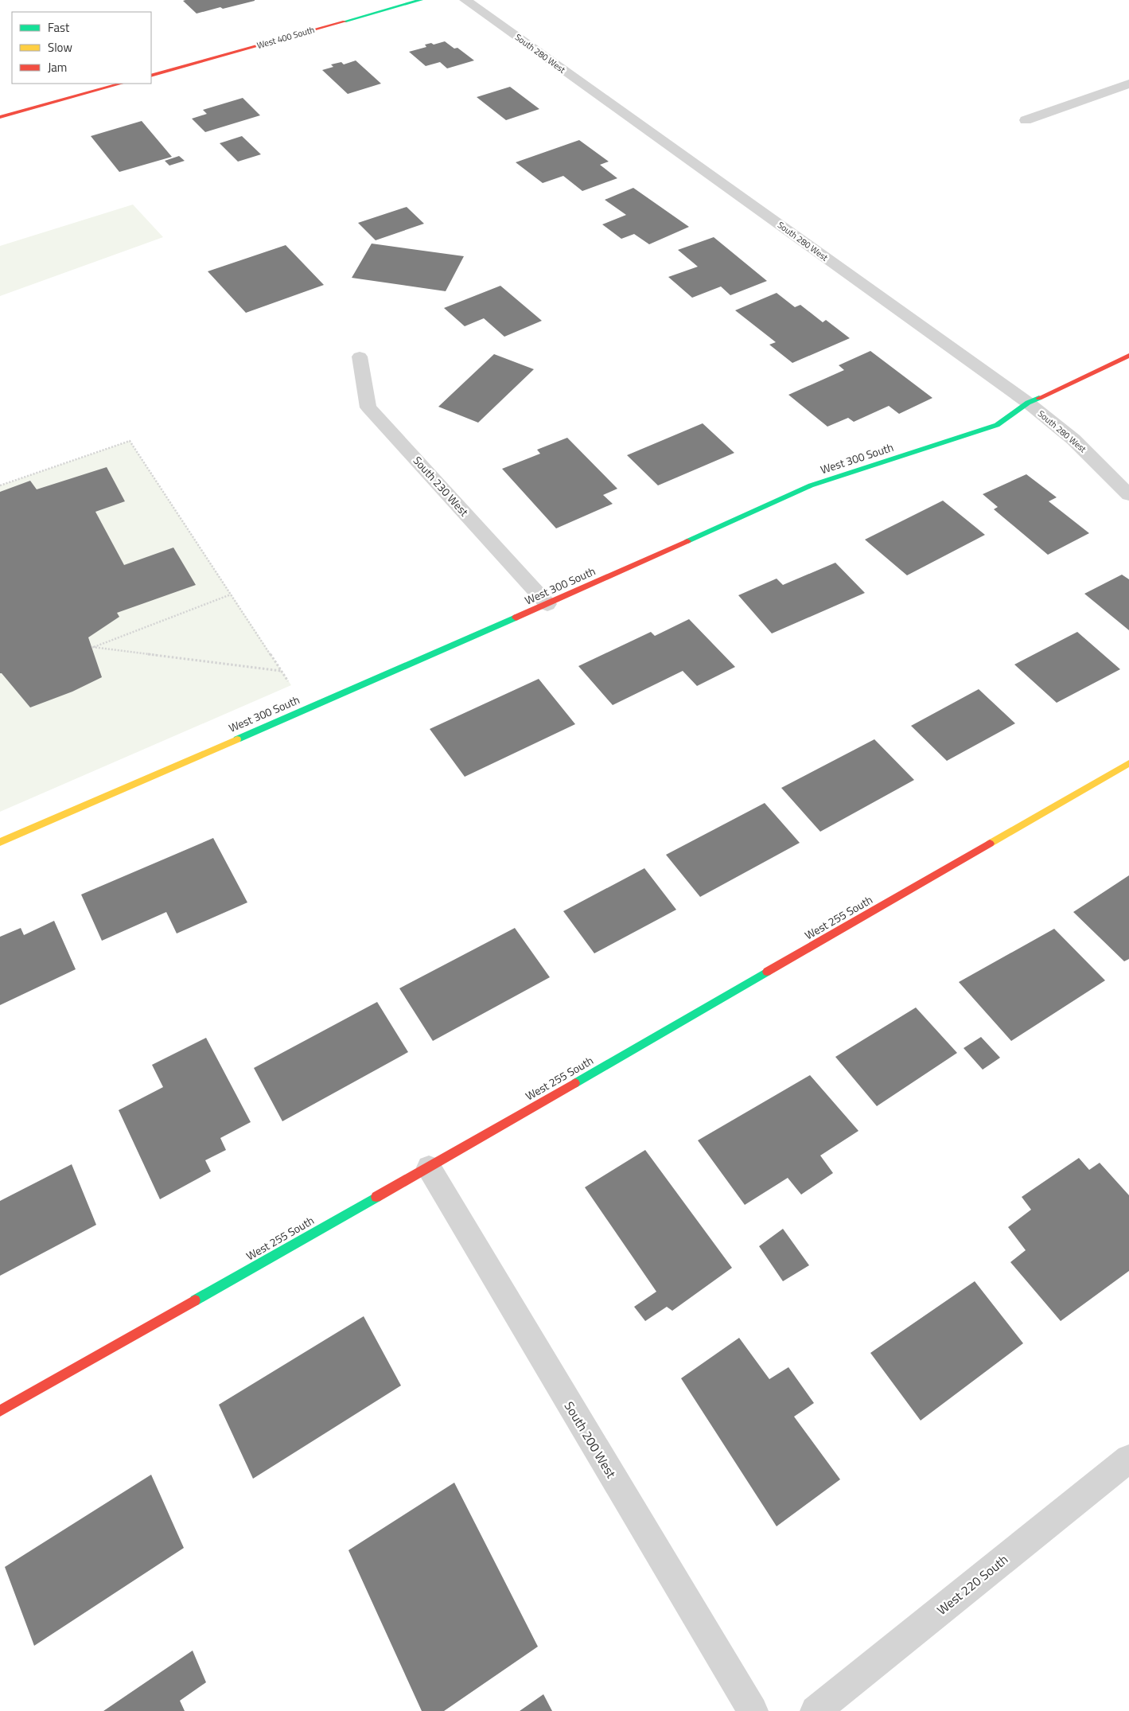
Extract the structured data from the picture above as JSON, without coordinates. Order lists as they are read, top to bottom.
{
  "streets": {
    "street": [
      "West 400 South",
      "South 280 West",
      "West 300 South",
      "South 230 West",
      "West 255 South",
      "South 200 West",
      "West 220 South"
    ]
  },
  "crossings": [
    ["South 280 West", "West 300 South"],
    ["West 300 South", "South 230 West"],
    ["West 255 South", "South 200 West"]
  ],
  "legend": ["Fast", "Slow", "Jam"]
}
